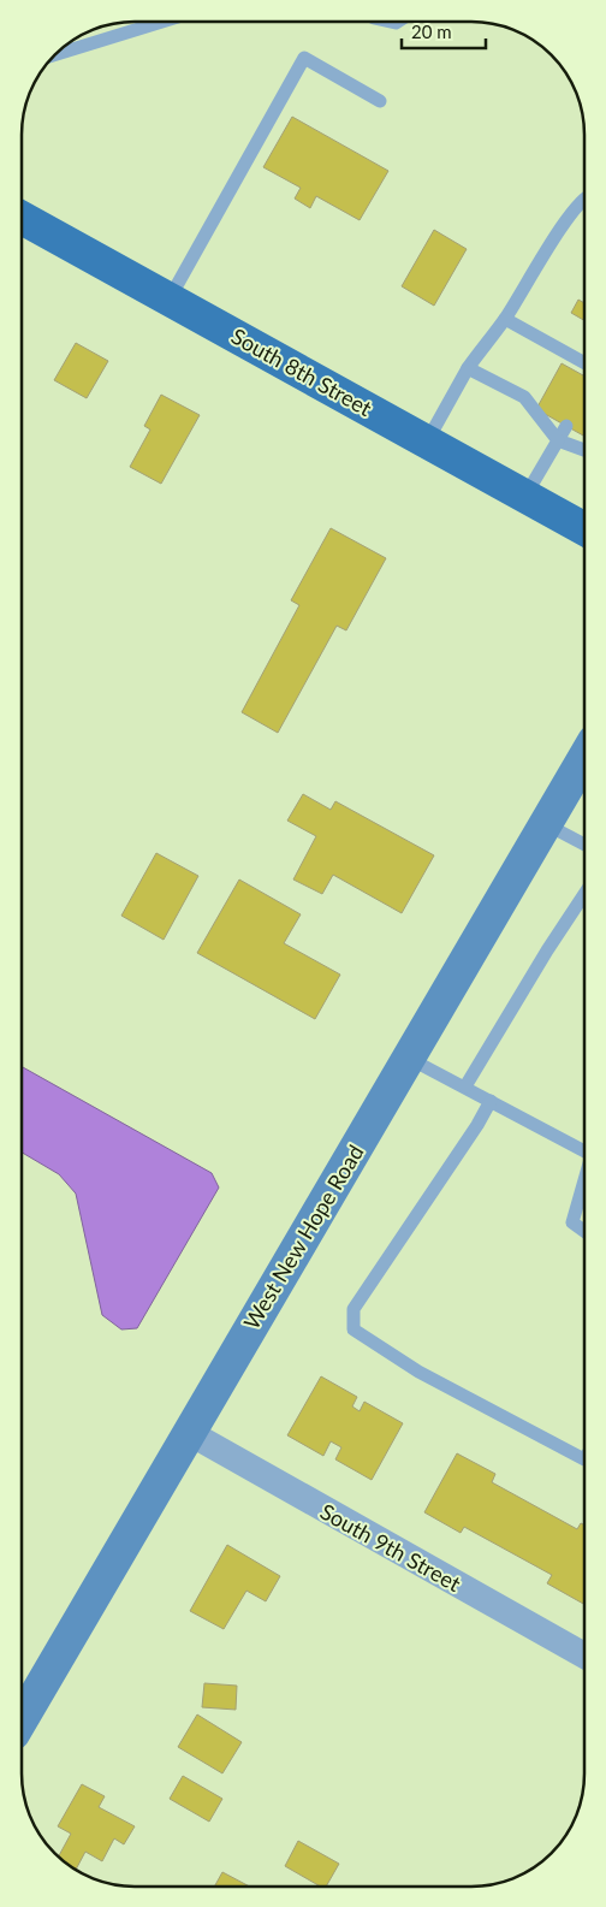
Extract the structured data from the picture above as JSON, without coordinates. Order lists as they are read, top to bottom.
{
  "streets": {
    "main road": ["South 8th Street", "West New Hope Road"],
    "street": ["South 9th Street"]
  },
  "crossings": [
    ["West New Hope Road", "South 9th Street"]
  ],
  "scale_bar": "20 m"
}
